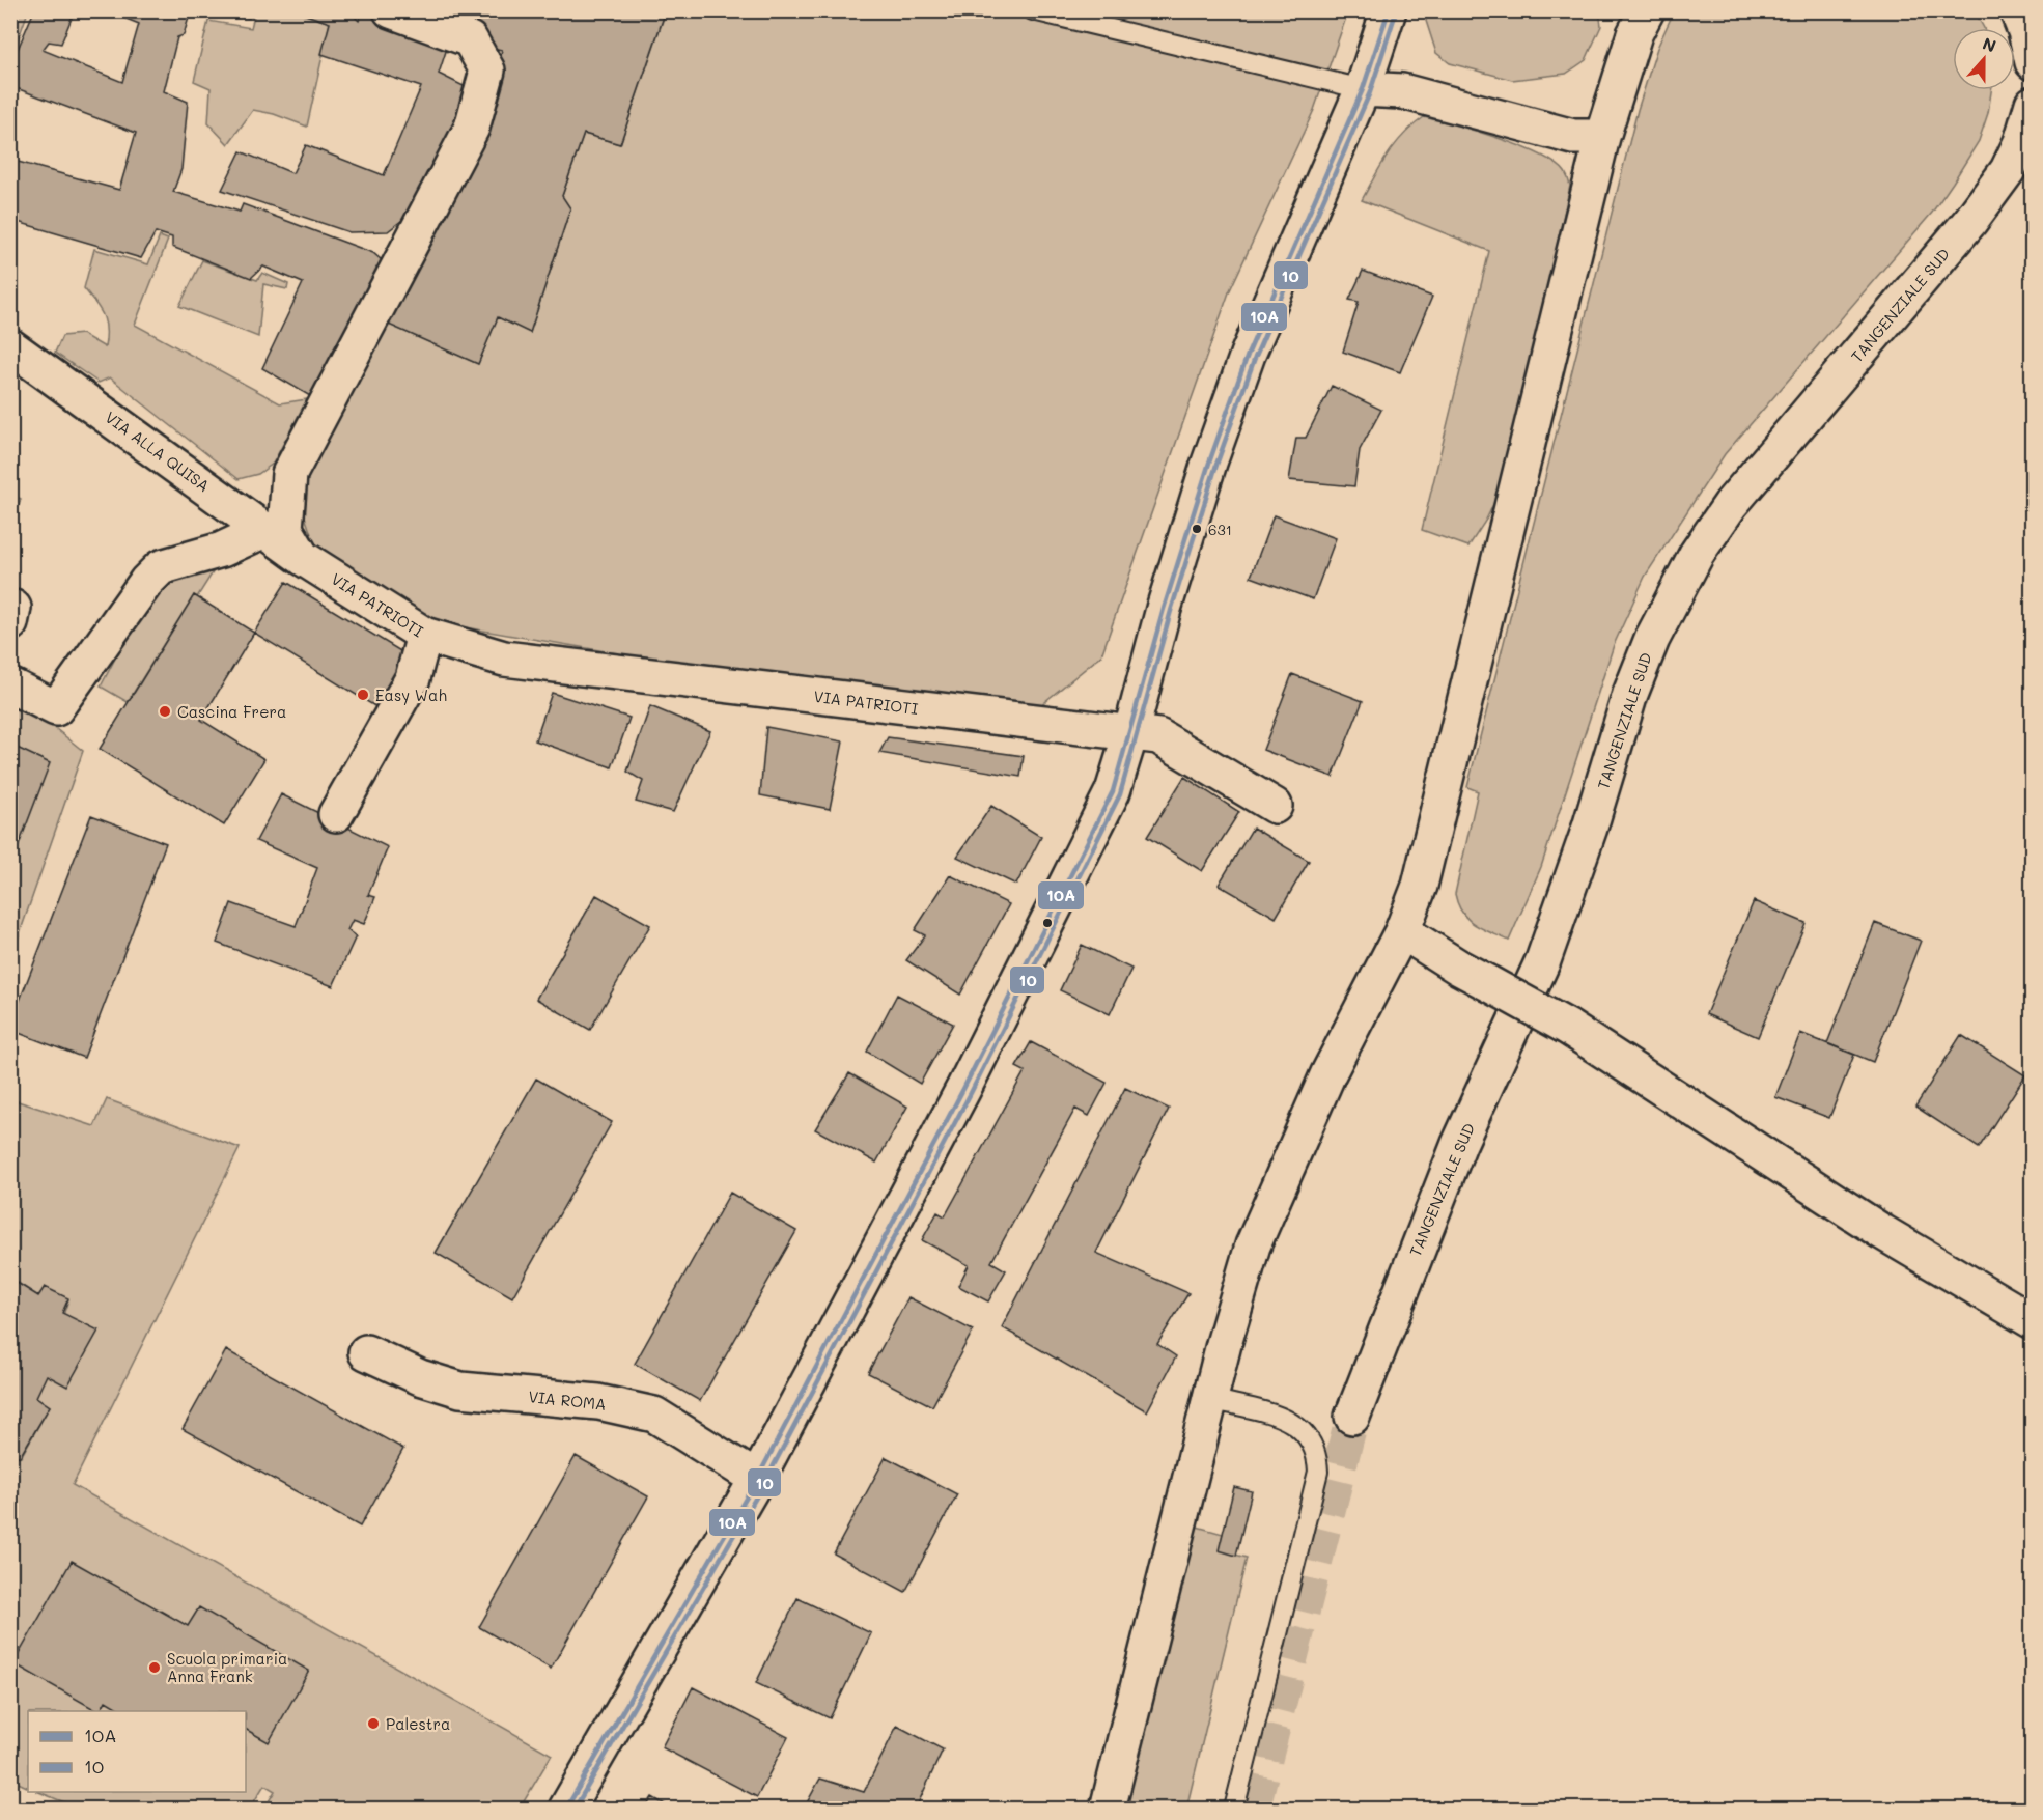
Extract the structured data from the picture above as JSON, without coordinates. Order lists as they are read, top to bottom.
{
  "streets": {
    "main road": [
      "TANGENZIALE SUD",
      "VIA ALLA QUISA",
      "VIA PATRIOTI",
      "VIA ROMA"
    ]
  },
  "crossings": [
    ["VIA ALLA QUISA", "VIA PATRIOTI"]
  ],
  "places": [
    "631",
    "Easy Wah",
    "Cascina Frera",
    "Scuola primaria Anna Frank",
    "Palestra"
  ],
  "lines": ["transit line 10A", "transit line 10"],
  "legend": ["10A", "10"],
  "north": "top"
}
